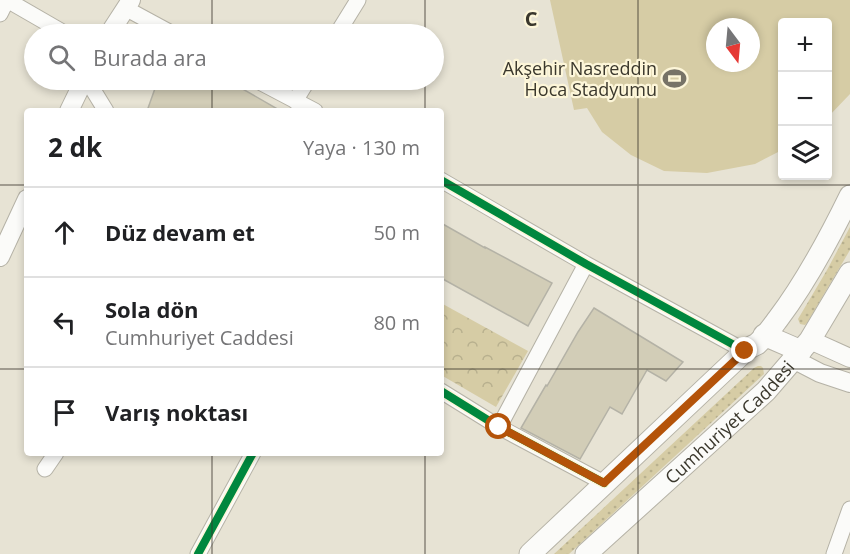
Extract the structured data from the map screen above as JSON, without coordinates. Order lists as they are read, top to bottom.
{
  "streets": {
    "main road": ["Cumhuriyet Caddesi"]
  },
  "places": {
    "sports": ["Akşehir Nasreddin Hoca Stadyumu"]
  },
  "north": "bottom",
  "page": {
    "map_buttons": ["+", "−"],
    "search": "Burada ara",
    "heading": ["2 dk", "Yaya · 130 m"],
    "list": [
      ["Düz devam et", "50 m"],
      ["Sola dön", "Cumhuriyet Caddesi", "80 m"],
      "Varış noktası"
    ]
  },
  "grid": {
    "columns": ["C"]
  }
}
